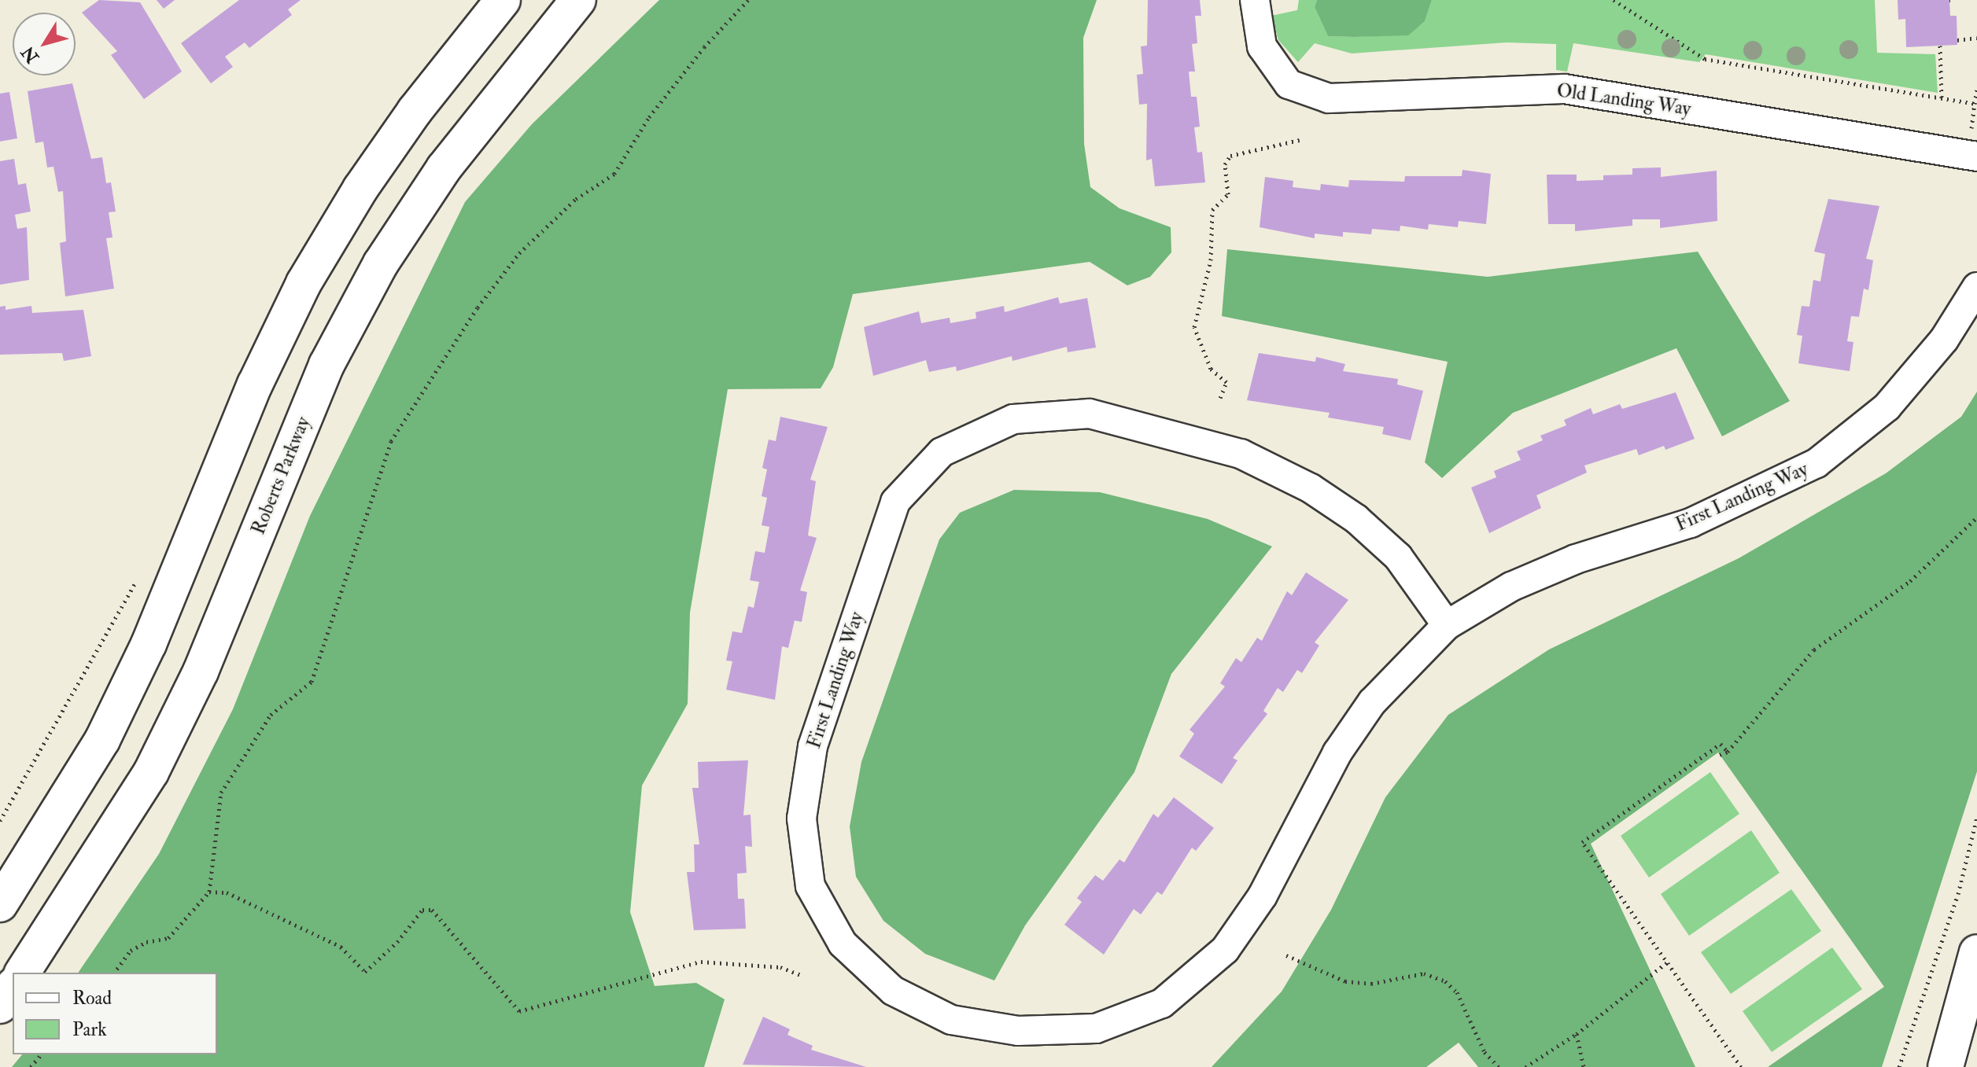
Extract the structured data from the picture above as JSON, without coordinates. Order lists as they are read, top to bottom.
{
  "streets": {
    "main road": ["Roberts Parkway"],
    "street": ["Old Landing Way", "First Landing Way"]
  },
  "legend": ["Road", "Park"],
  "north": "bottom left"
}
